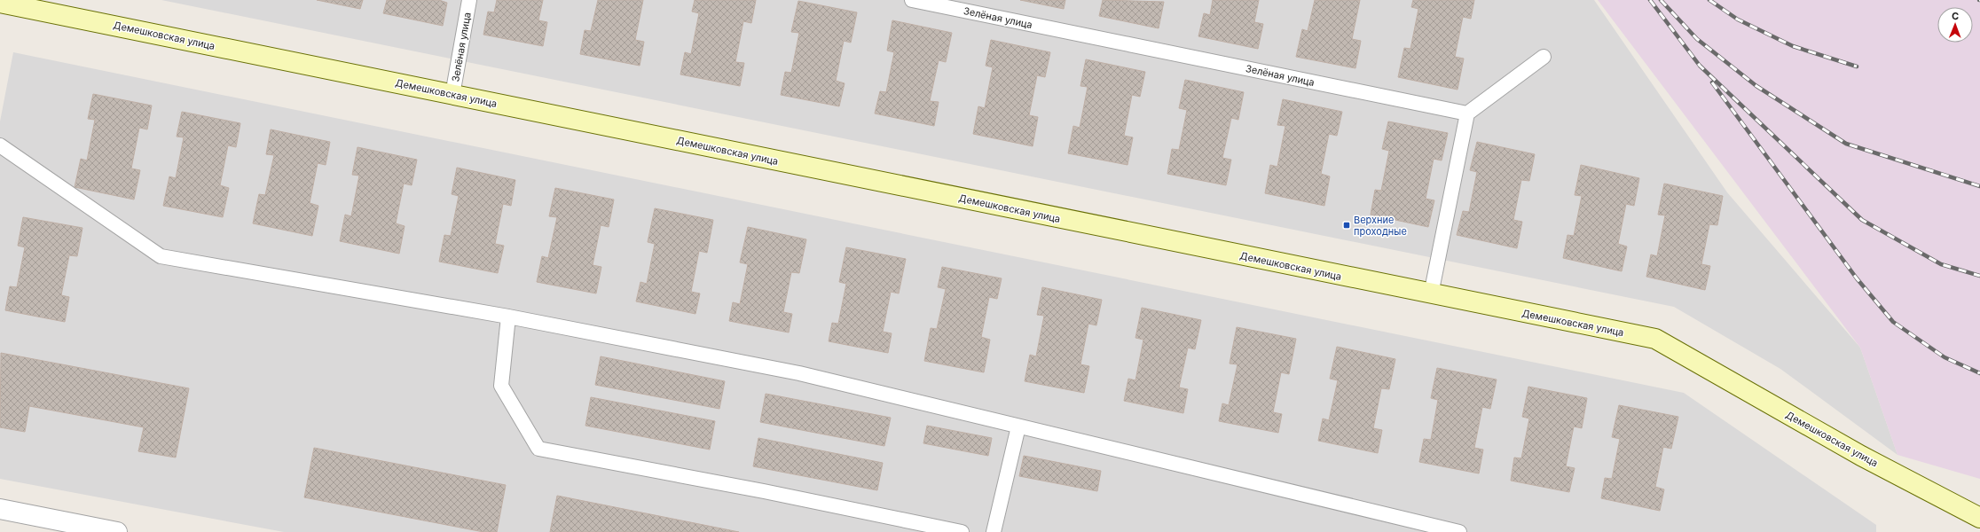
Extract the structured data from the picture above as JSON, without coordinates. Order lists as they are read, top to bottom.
{
  "streets": {
    "street": ["Демешковская улица"],
    "lane": ["Зелёная улица"]
  },
  "crossings": [
    ["Зелёная улица", "Демешковская улица"]
  ],
  "places": {
    "transit": ["Верхние проходные"]
  },
  "north": "top"
}
